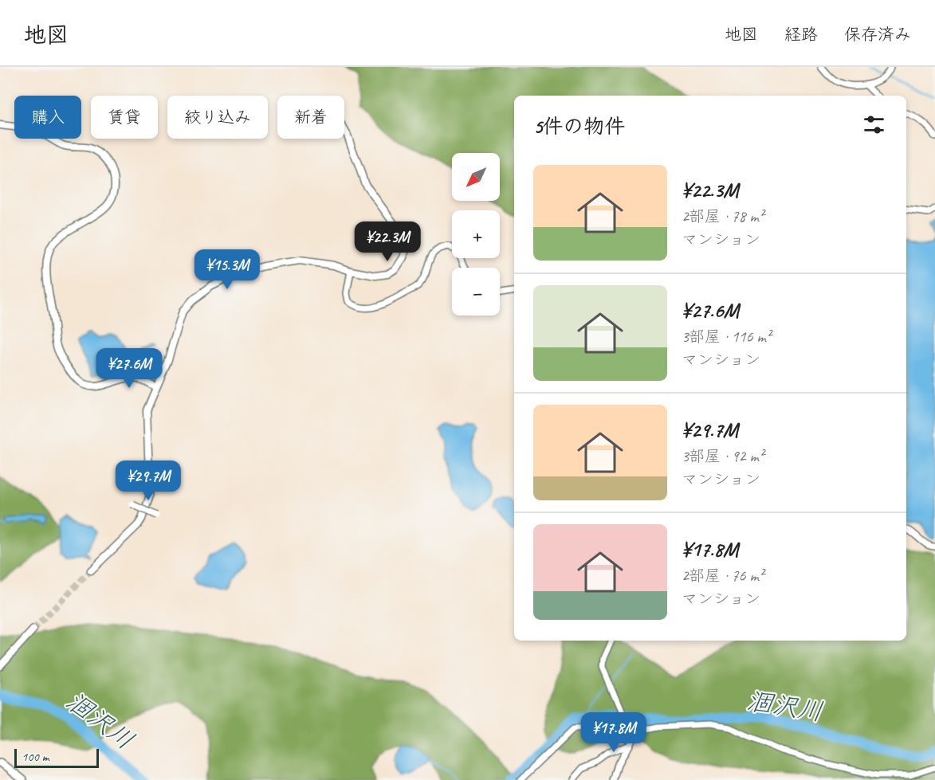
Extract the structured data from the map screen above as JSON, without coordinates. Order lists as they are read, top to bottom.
{
  "water": ["涸沢川"],
  "scale_bar": "100 m",
  "north": "bottom left",
  "page": {
    "header": "地図",
    "nav": ["地図", "経路", "保存済み"],
    "chip": [
      "購入",
      "賃貸",
      "絞り込み",
      "新着"
    ],
    "heading": "5件の物件",
    "map_buttons": ["+", "−"],
    "list": [
      {
        "name": "¥22.3M",
        "note": "2部屋 · 78 m² · マンション"
      },
      {
        "name": "¥27.6M",
        "note": "3部屋 · 116 m² · マンション"
      },
      {
        "name": "¥29.7M",
        "note": "3部屋 · 92 m² · マンション"
      },
      {
        "name": "¥17.8M",
        "note": "2部屋 · 76 m² · マンション"
      }
    ],
    "price": [
      "¥22.3M",
      "¥15.3M",
      "¥27.6M",
      "¥29.7M",
      "¥17.8M"
    ],
    "scale": "100 m"
  }
}
